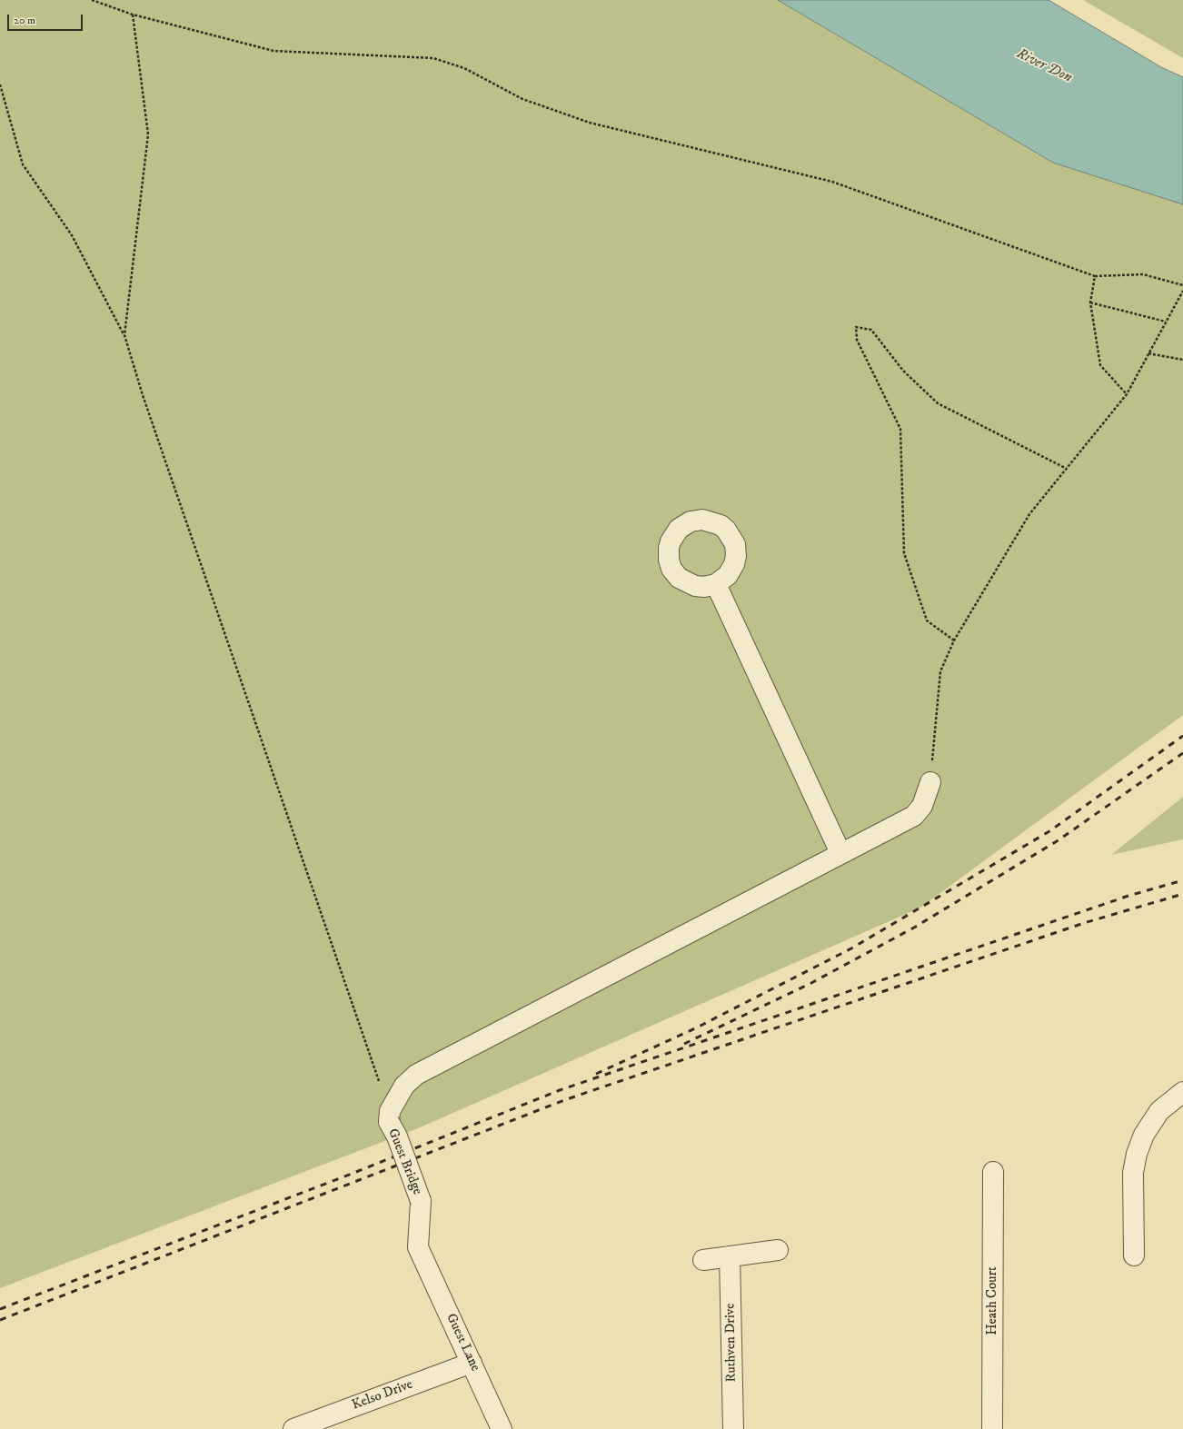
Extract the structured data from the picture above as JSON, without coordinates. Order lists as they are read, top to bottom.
{
  "streets": {
    "street": [
      "Guest Bridge",
      "Heath Court",
      "Guest Lane",
      "Ruthven Drive",
      "Kelso Drive"
    ]
  },
  "crossings": [
    ["Guest Bridge", "Guest Lane"],
    ["Guest Lane", "Kelso Drive"]
  ],
  "water": ["River Don"],
  "scale_bar": "20 m"
}
